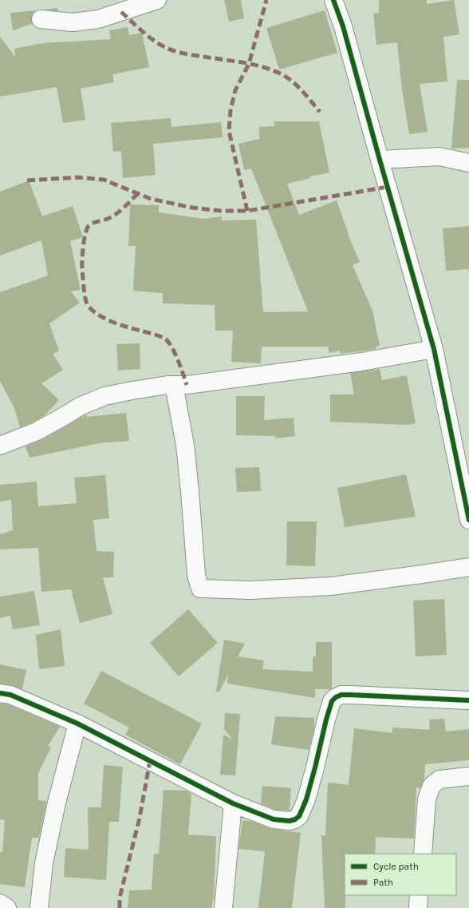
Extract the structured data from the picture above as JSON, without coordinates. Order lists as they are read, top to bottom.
{
  "legend": ["Cycle path", "Path"]
}
